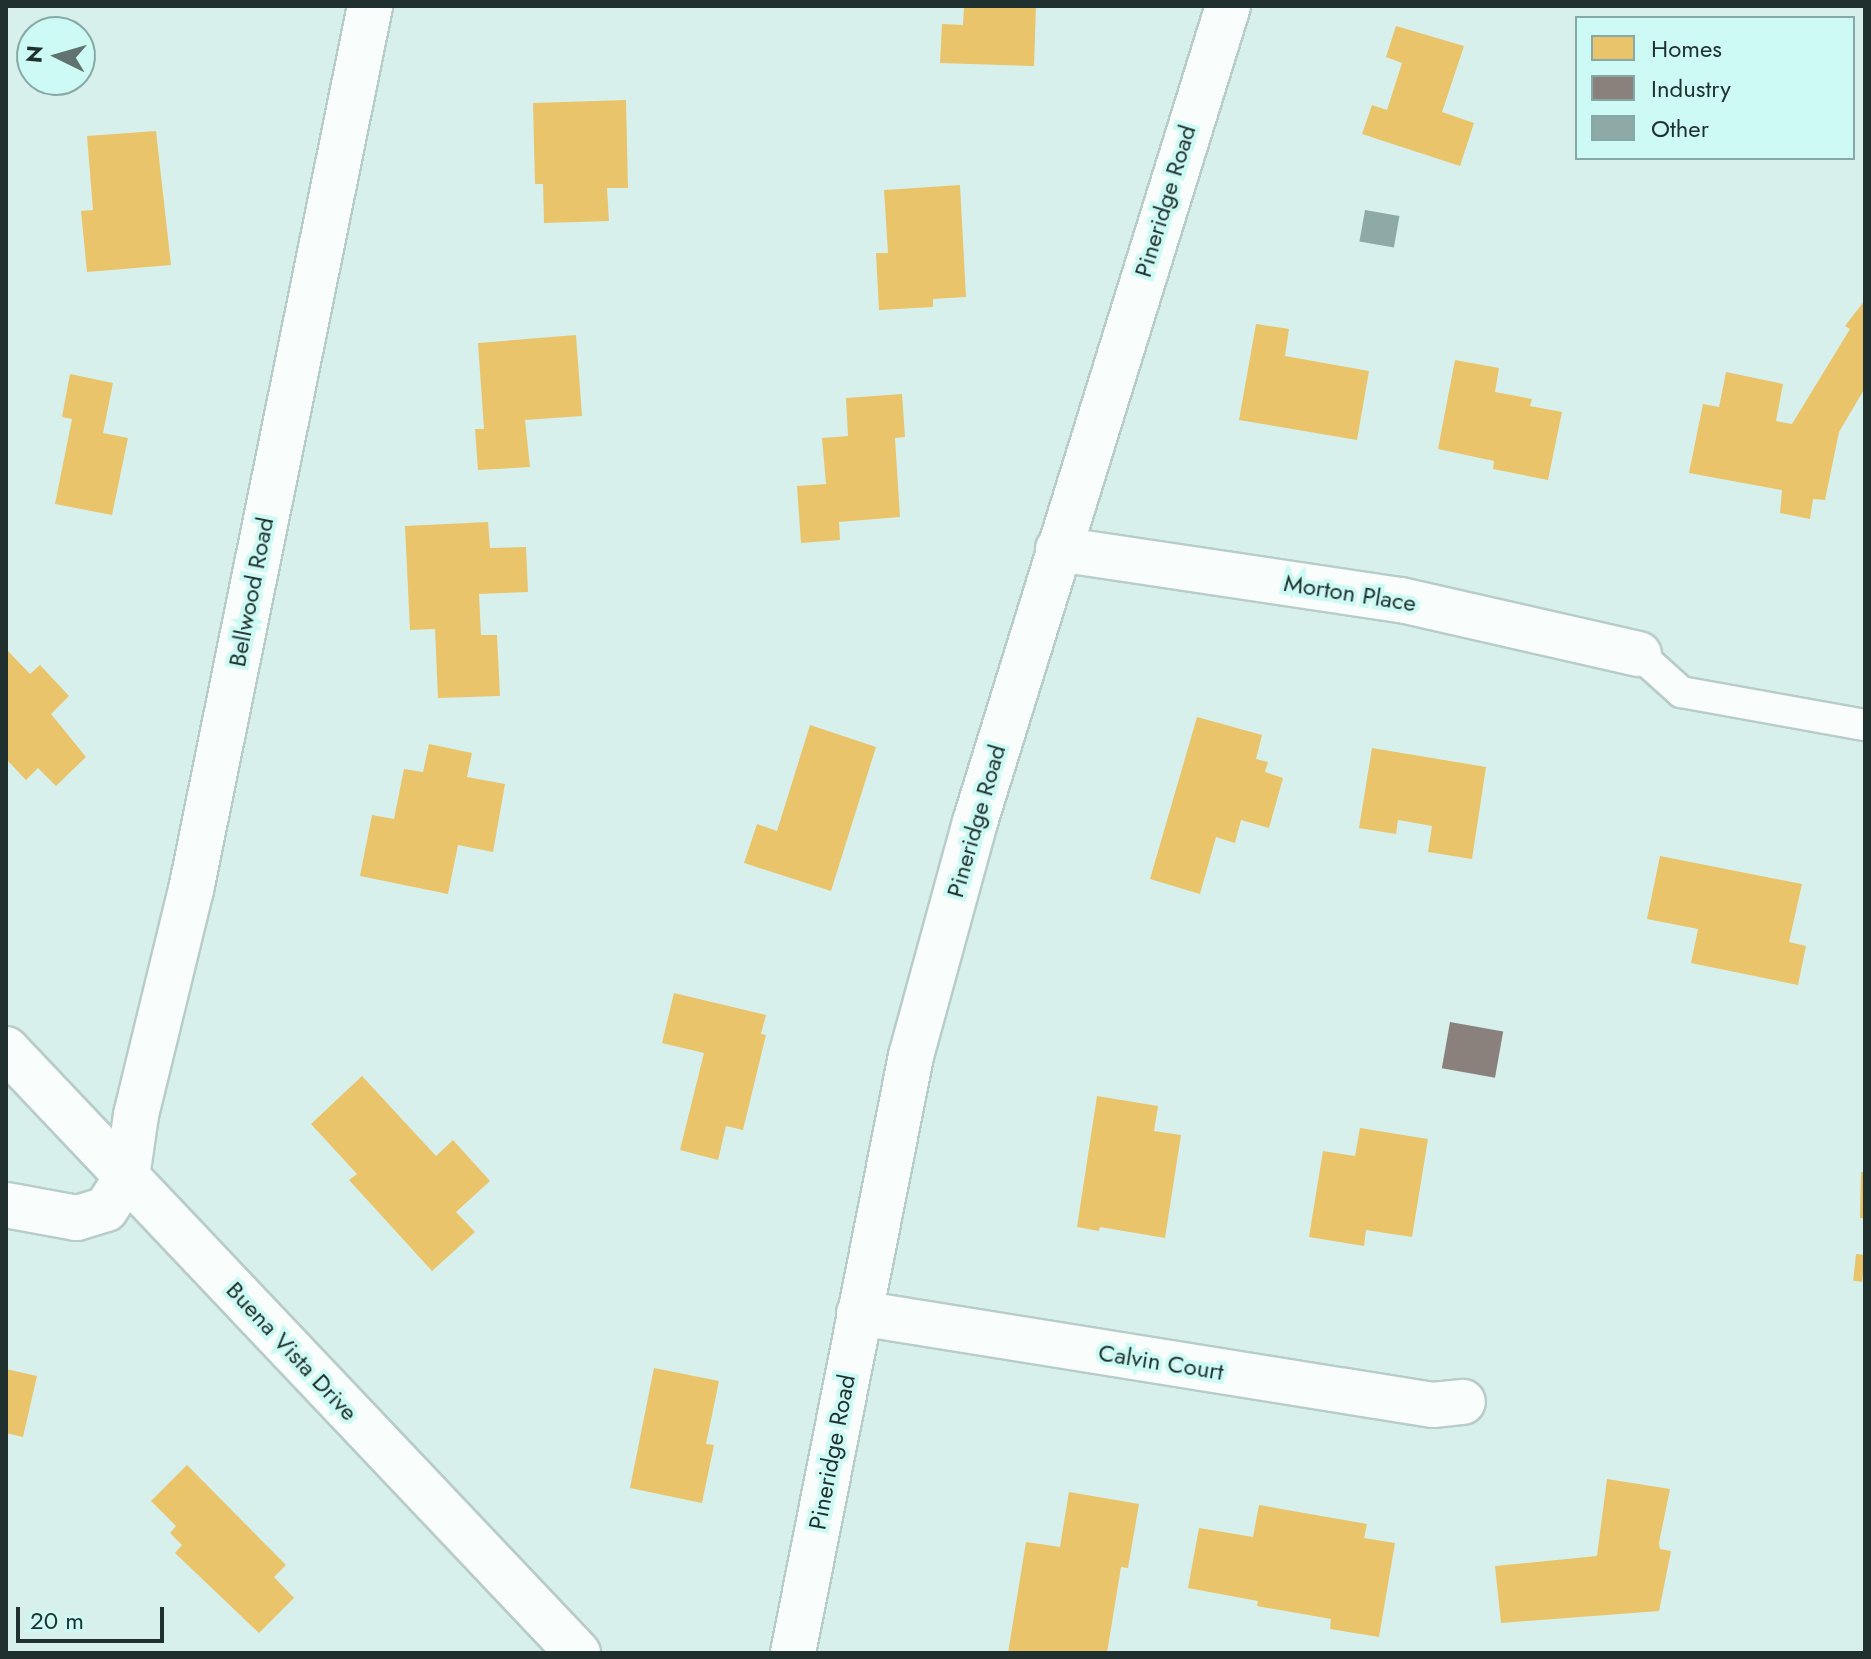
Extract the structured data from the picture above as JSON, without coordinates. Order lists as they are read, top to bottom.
{
  "streets": {
    "street": [
      "Pineridge Road",
      "Bellwood Road",
      "Morton Place",
      "Buena Vista Drive",
      "Calvin Court"
    ]
  },
  "crossings": [
    ["Pineridge Road", "Morton Place"],
    ["Pineridge Road", "Calvin Court"],
    ["Bellwood Road", "Buena Vista Drive"]
  ],
  "legend": ["Homes", "Industry", "Other"],
  "scale_bar": "20 m",
  "north": "left"
}
